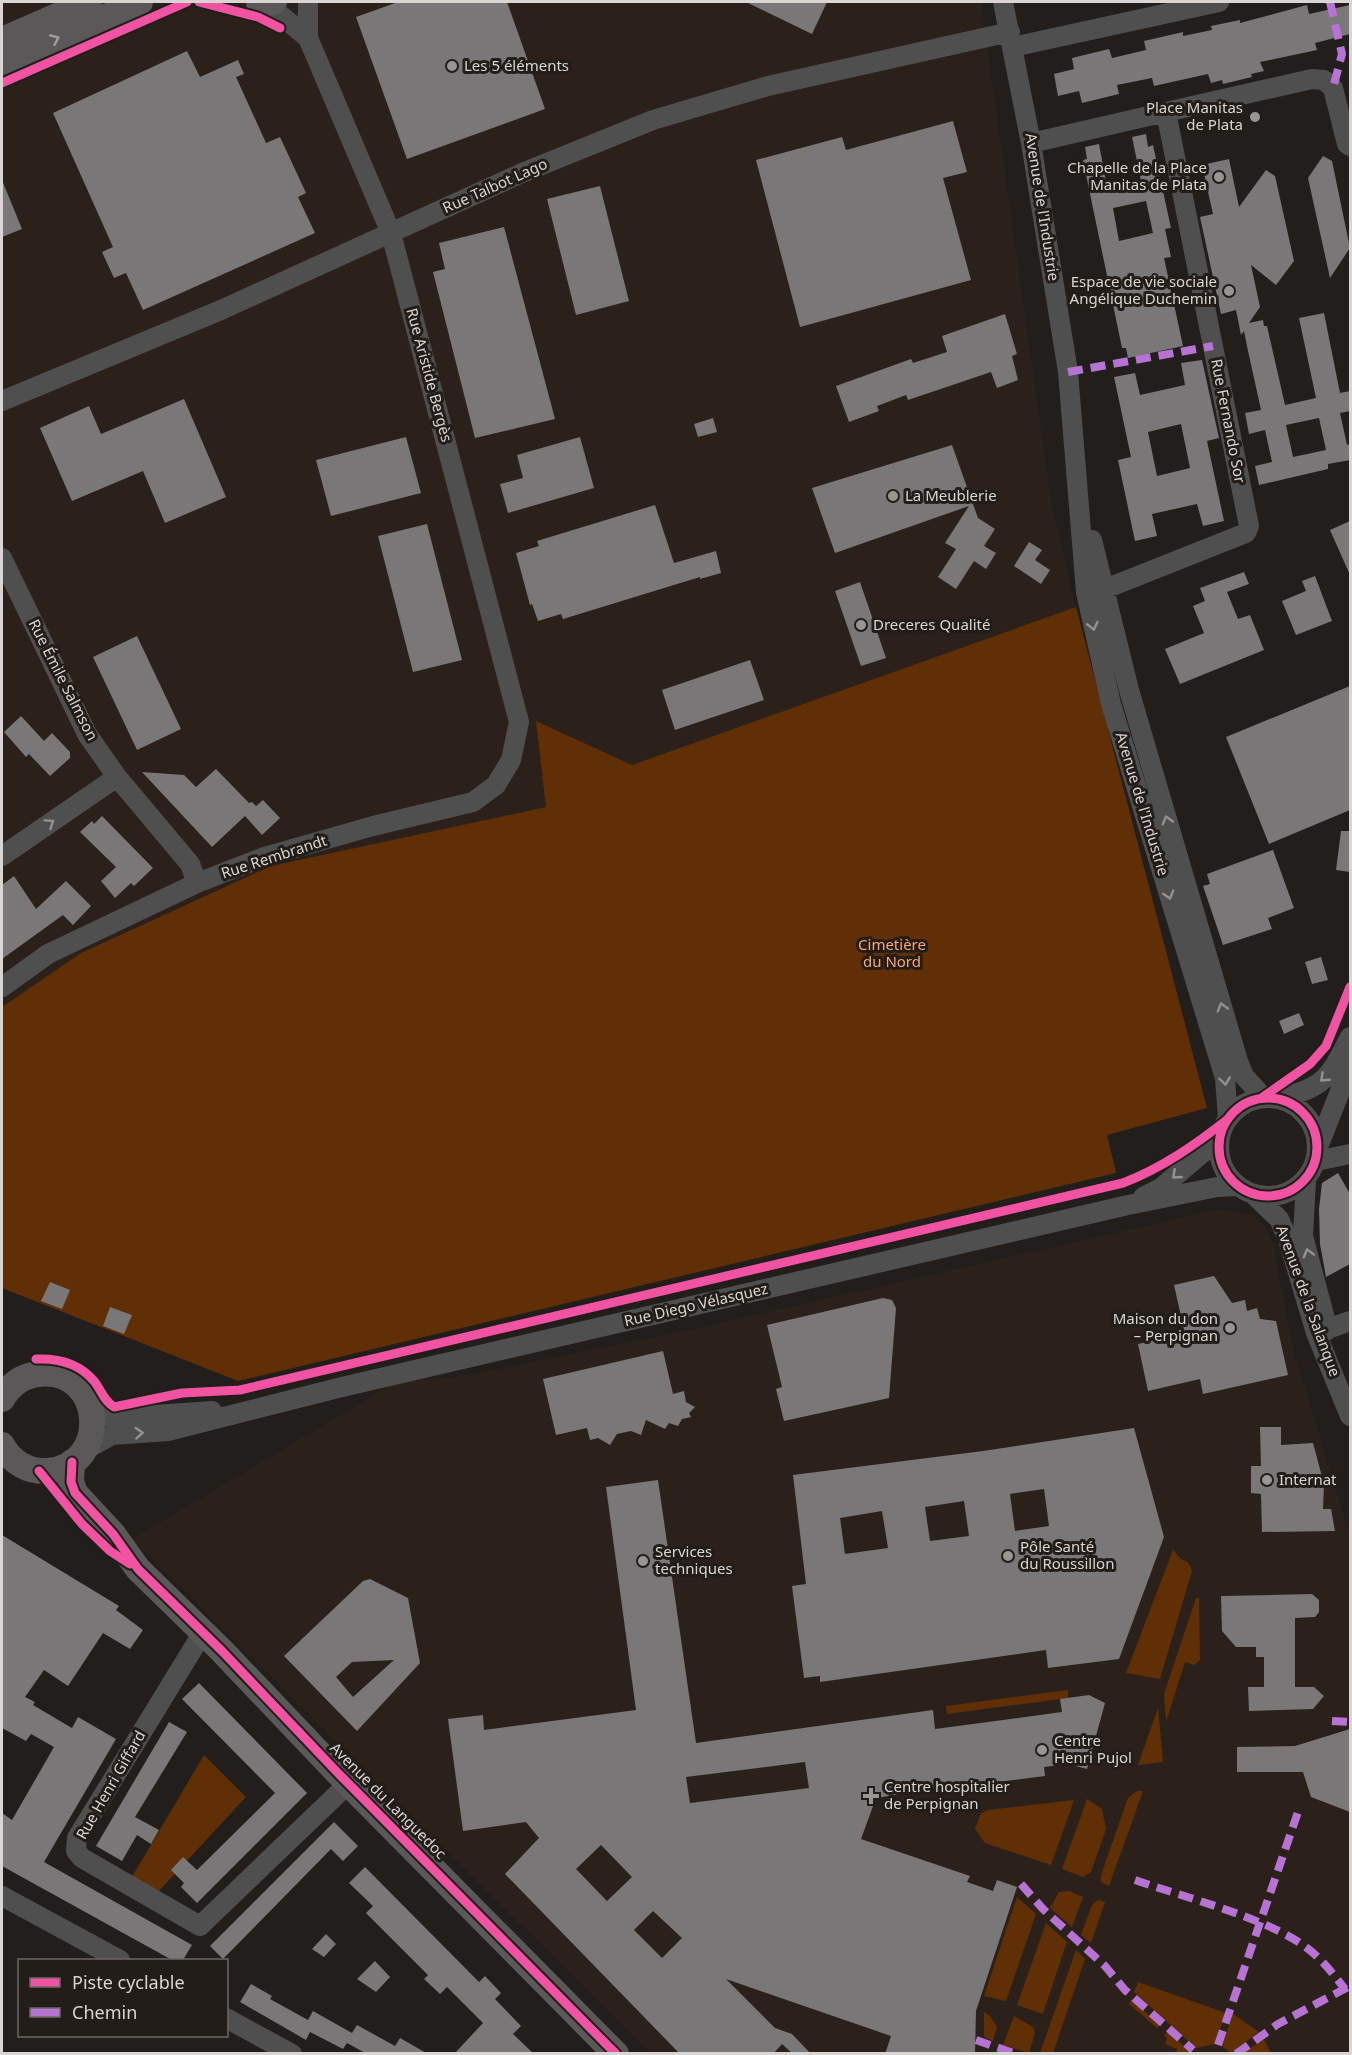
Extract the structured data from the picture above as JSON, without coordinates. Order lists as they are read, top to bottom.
{
  "streets": {
    "main road": ["Avenue du Languedoc"],
    "street": [
      "Rue Talbot Lago",
      "Avenue de l'Industrie",
      "Rue Aristide Bergès",
      "Rue Fernando Sor",
      "Rue Émile Salmson",
      "Rue Rembrandt",
      "Avenue de la Salanque",
      "Rue Diego Vélasquez",
      "Rue Henri Giffard"
    ]
  },
  "crossings": [
    ["Rue Talbot Lago", "Avenue de l'Industrie"],
    ["Rue Talbot Lago", "Rue Aristide Bergès"],
    ["Avenue de l'Industrie", "Rue Fernando Sor"],
    ["Avenue de l'Industrie", "Avenue de la Salanque"],
    ["Avenue de l'Industrie", "Rue Diego Vélasquez"],
    ["Rue Aristide Bergès", "Rue Rembrandt"],
    ["Rue Émile Salmson", "Rue Rembrandt"],
    ["Avenue de la Salanque", "Rue Diego Vélasquez"],
    ["Rue Diego Vélasquez", "Avenue du Languedoc"],
    ["Rue Henri Giffard", "Avenue du Languedoc"]
  ],
  "parks": ["Cimetière du Nord"],
  "places": {
    "other": [
      "Les 5 éléments",
      "Place Manitas de Plata",
      "Chapelle de la Place Manitas de Plata",
      "Espace de vie sociale Angélique Duchemin",
      "La Meublerie",
      "Dreceres Qualité",
      "Maison du don – Perpignan",
      "Internat",
      "Pôle Santé du Roussillon",
      "Services techniques",
      "Centre Henri Pujol"
    ],
    "health": ["Centre hospitalier de Perpignan"]
  },
  "legend": ["Piste cyclable", "Chemin"]
}
